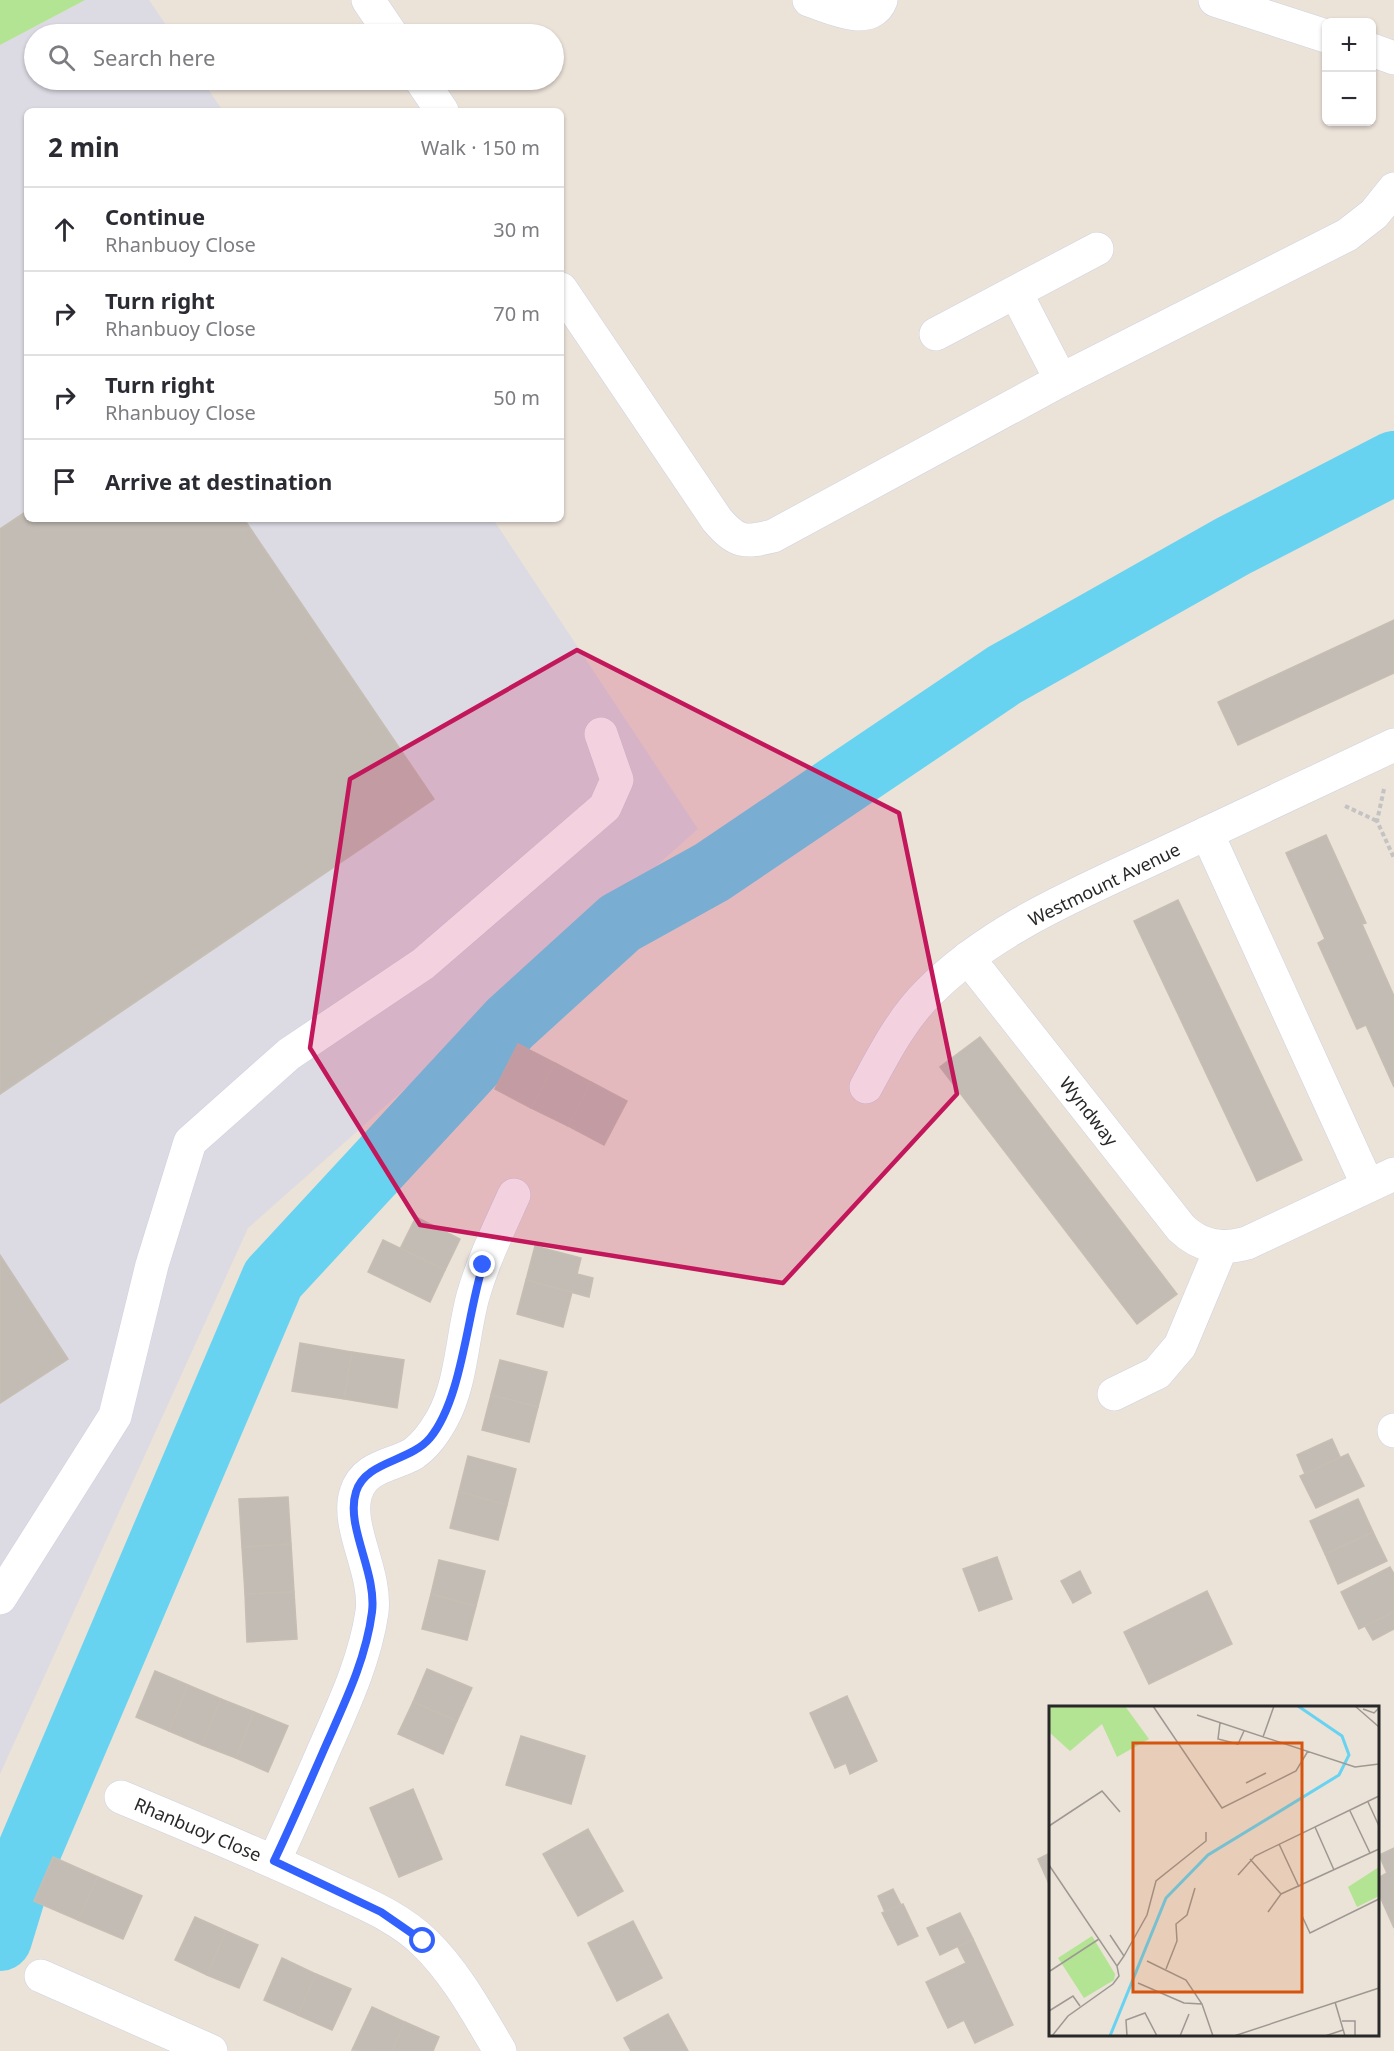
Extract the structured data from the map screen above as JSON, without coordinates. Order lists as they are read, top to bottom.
{
  "streets": {
    "street": ["Westmount Avenue", "Wyndway", "Rhanbuoy Close"]
  },
  "crossings": [
    ["Westmount Avenue", "Wyndway"]
  ],
  "page": {
    "map_buttons": ["+", "−"],
    "search": "Search here",
    "heading": ["2 min", "Walk · 150 m"],
    "list": [
      ["Continue", "Rhanbuoy Close", "30 m"],
      ["Turn right", "Rhanbuoy Close", "70 m"],
      ["Turn right", "Rhanbuoy Close", "50 m"],
      "Arrive at destination"
    ]
  }
}
